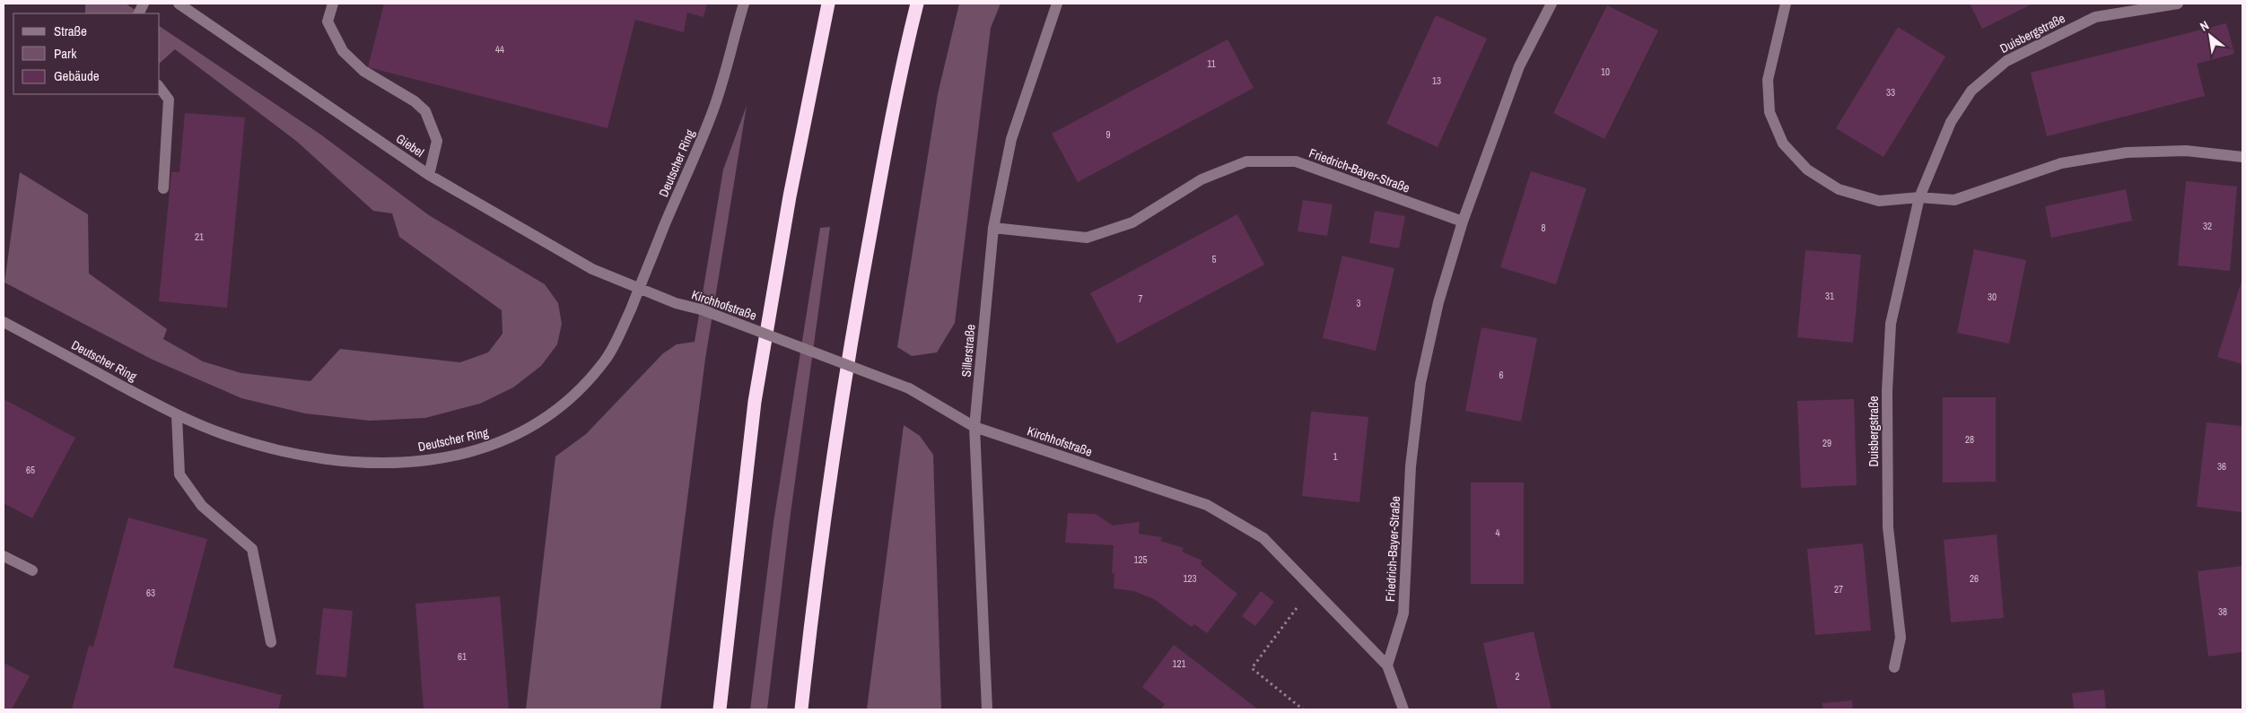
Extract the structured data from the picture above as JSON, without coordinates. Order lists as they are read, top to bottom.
{
  "streets": {
    "street": [
      "Duisbergstraße",
      "Giebel",
      "Deutscher Ring",
      "Friedrich-Bayer-Straße",
      "Kirchhofstraße",
      "Sillerstraße"
    ]
  },
  "crossings": [
    ["Giebel", "Deutscher Ring"],
    ["Giebel", "Kirchhofstraße"],
    ["Deutscher Ring", "Kirchhofstraße"],
    ["Friedrich-Bayer-Straße", "Kirchhofstraße"],
    ["Friedrich-Bayer-Straße", "Sillerstraße"],
    ["Kirchhofstraße", "Sillerstraße"]
  ],
  "house_numbers": [
    "44",
    "11",
    "10",
    "13",
    "33",
    "9",
    "32",
    "8",
    "21",
    "5",
    "31",
    "30",
    "7",
    "3",
    "6",
    "28",
    "29",
    "1",
    "36",
    "65",
    "4",
    "125",
    "123",
    "26",
    "27",
    "63",
    "38",
    "61",
    "121",
    "2"
  ],
  "legend": ["Straße", "Park", "Gebäude"],
  "north": "top left"
}
